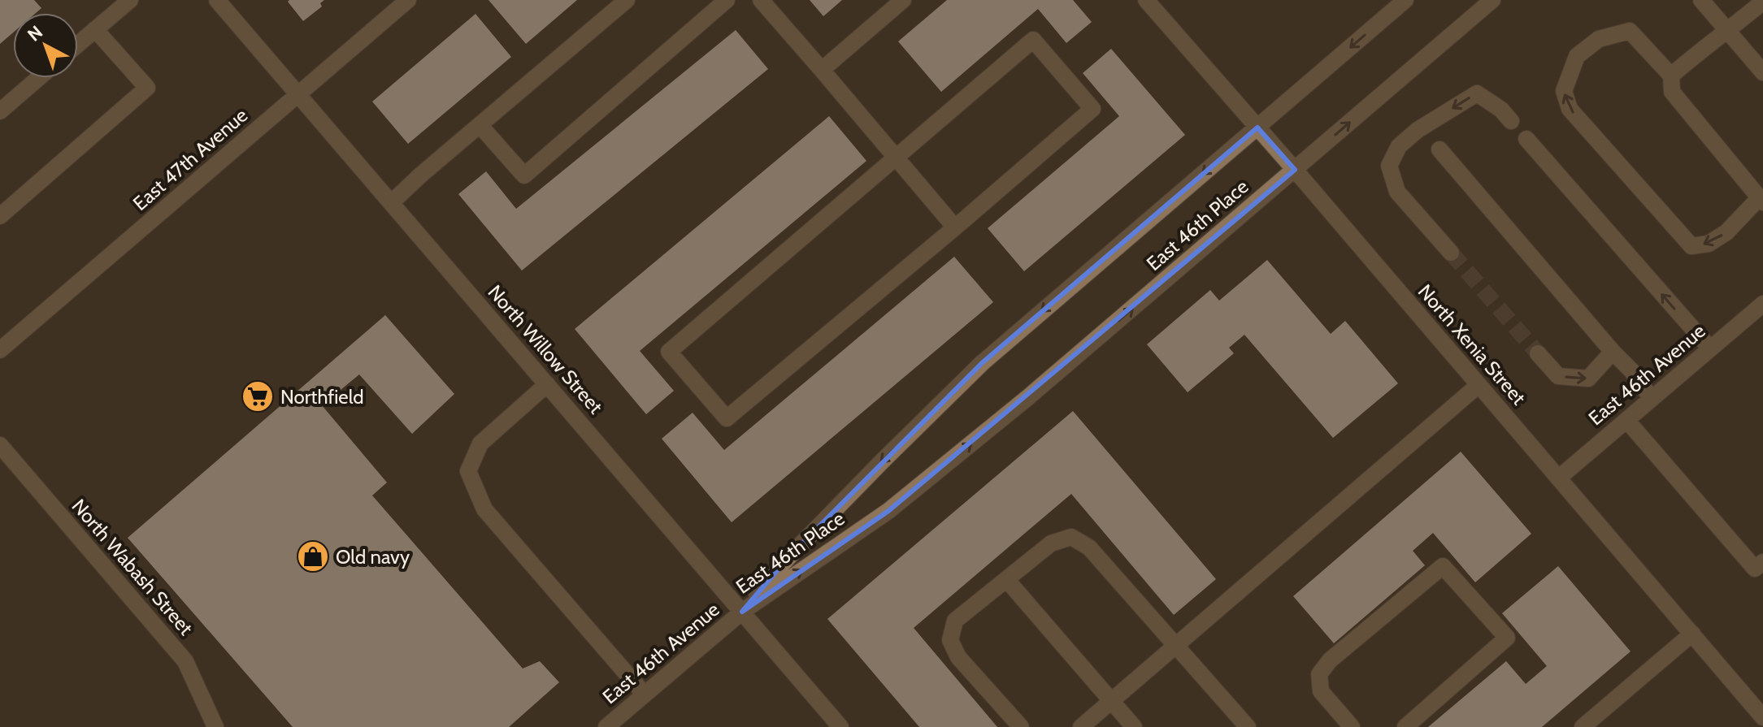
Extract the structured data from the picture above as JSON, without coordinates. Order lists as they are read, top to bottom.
{
  "streets": {
    "street": [
      "East 47th Avenue",
      "East 46th Place",
      "North Xenia Street",
      "North Willow Street",
      "East 46th Avenue",
      "North Wabash Street"
    ]
  },
  "crossings": [
    ["East 47th Avenue", "North Willow Street"],
    ["East 46th Place", "North Xenia Street"],
    ["East 46th Place", "North Willow Street"],
    ["East 46th Place", "East 46th Avenue"],
    ["North Xenia Street", "East 46th Avenue"],
    ["North Willow Street", "East 46th Avenue"]
  ],
  "places": {
    "supermarket": ["Northfield"],
    "shop": ["Old navy"]
  },
  "north": "top left"
}
